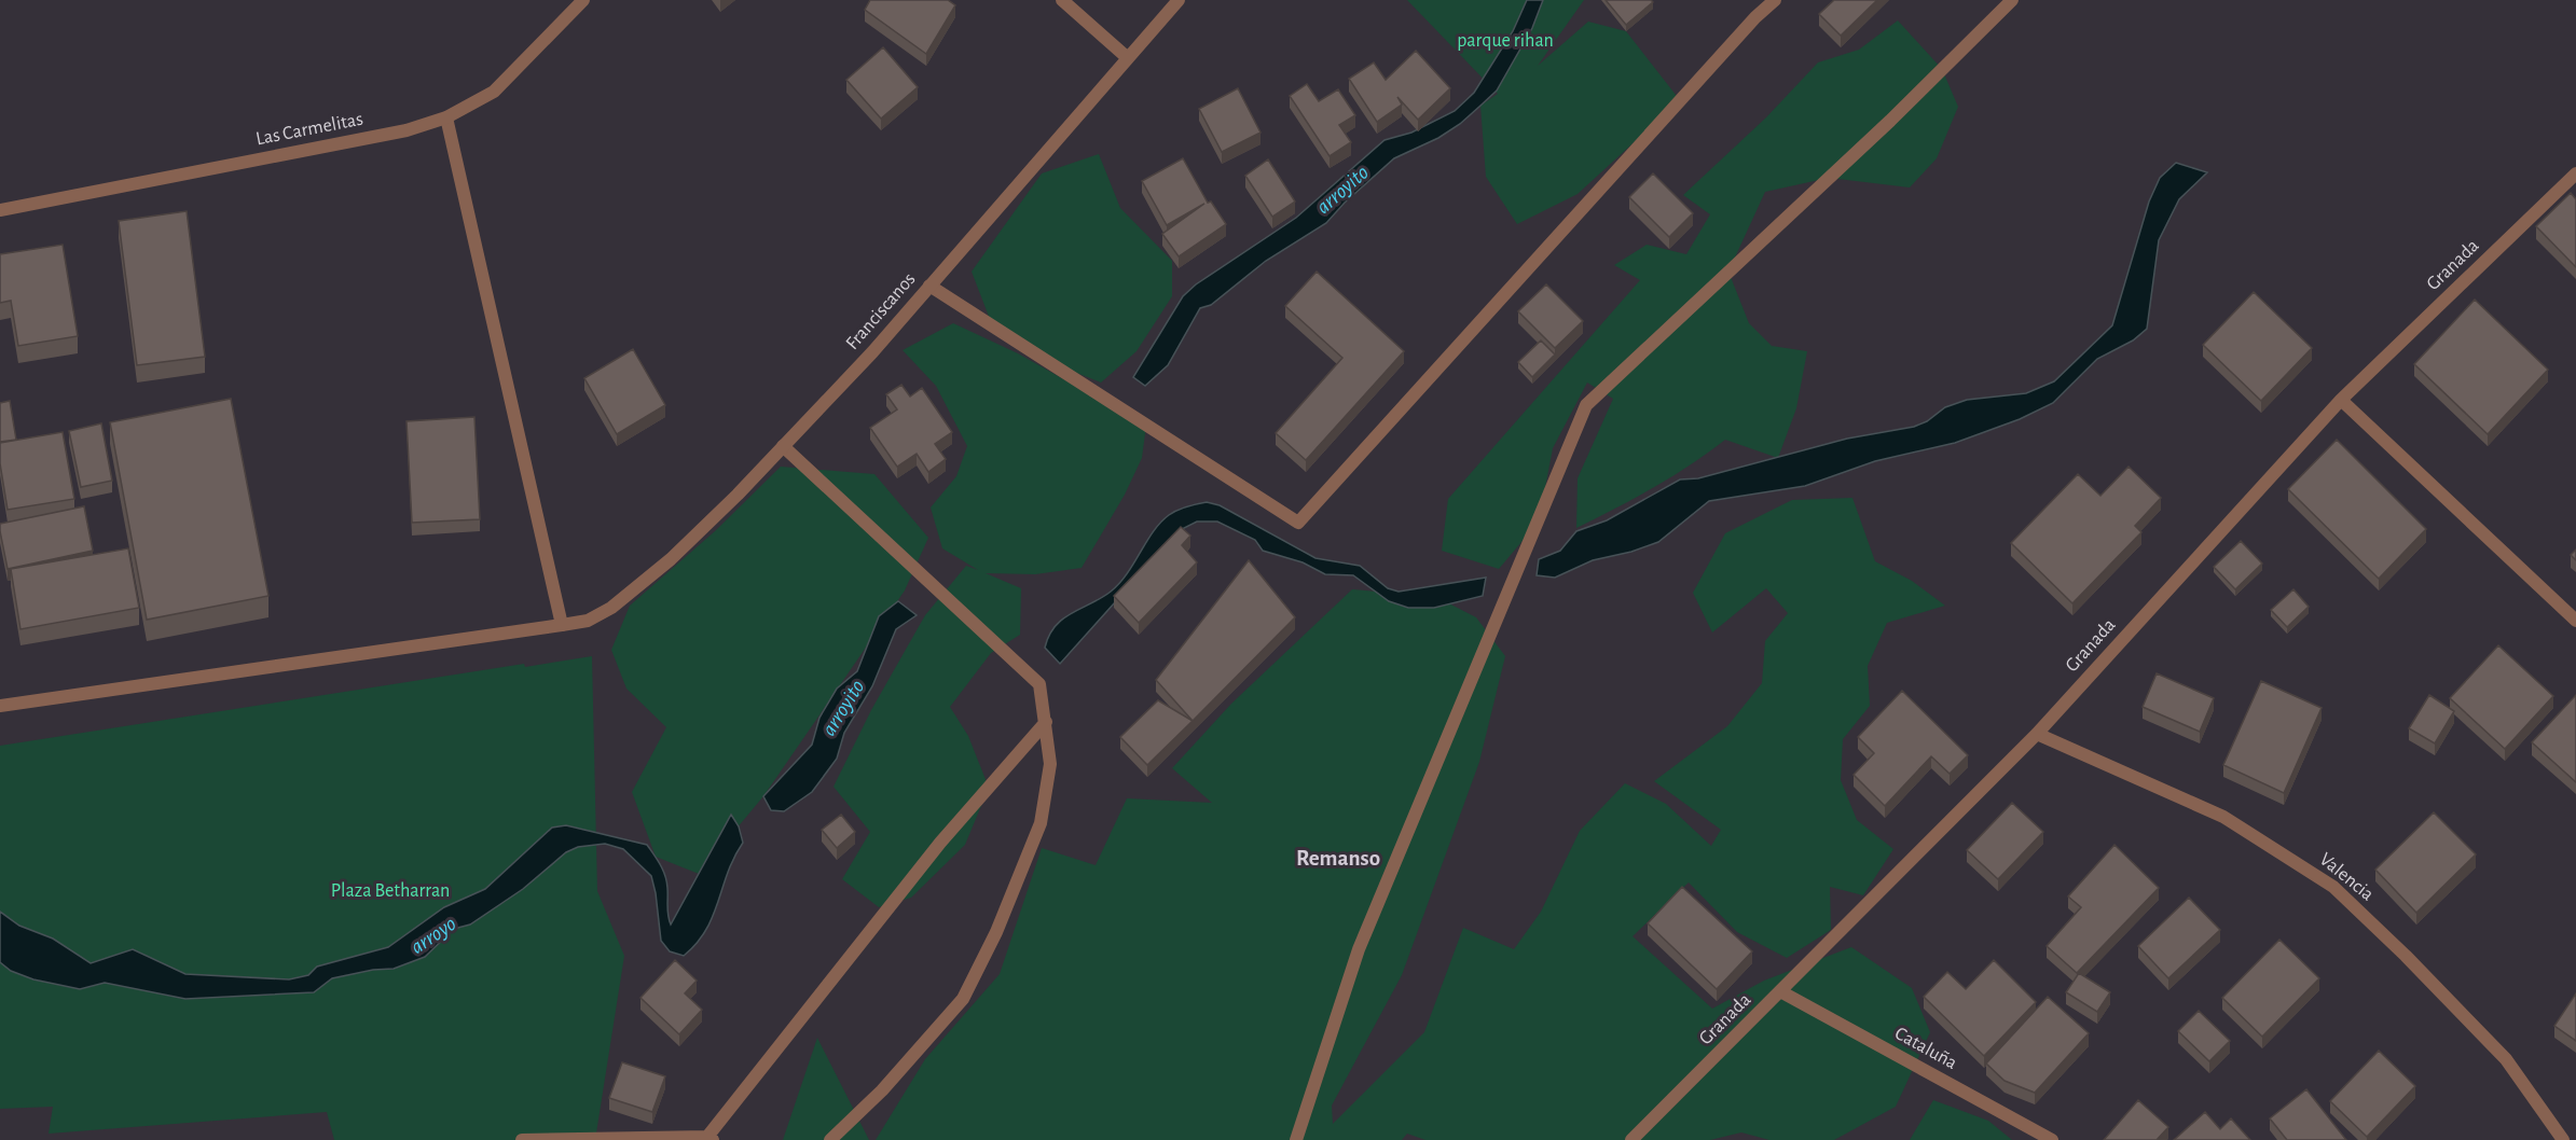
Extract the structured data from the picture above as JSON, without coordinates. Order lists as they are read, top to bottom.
{
  "streets": {
    "street": [
      "Las Carmelitas",
      "Granada",
      "Franciscanos",
      "Valencia",
      "Cataluña"
    ]
  },
  "crossings": [
    ["Granada", "Valencia"],
    ["Granada", "Cataluña"]
  ],
  "districts": ["Remanso"],
  "water": ["arroyito", "arroyo"],
  "parks": ["parque rihan", "Plaza Betharran"]
}
